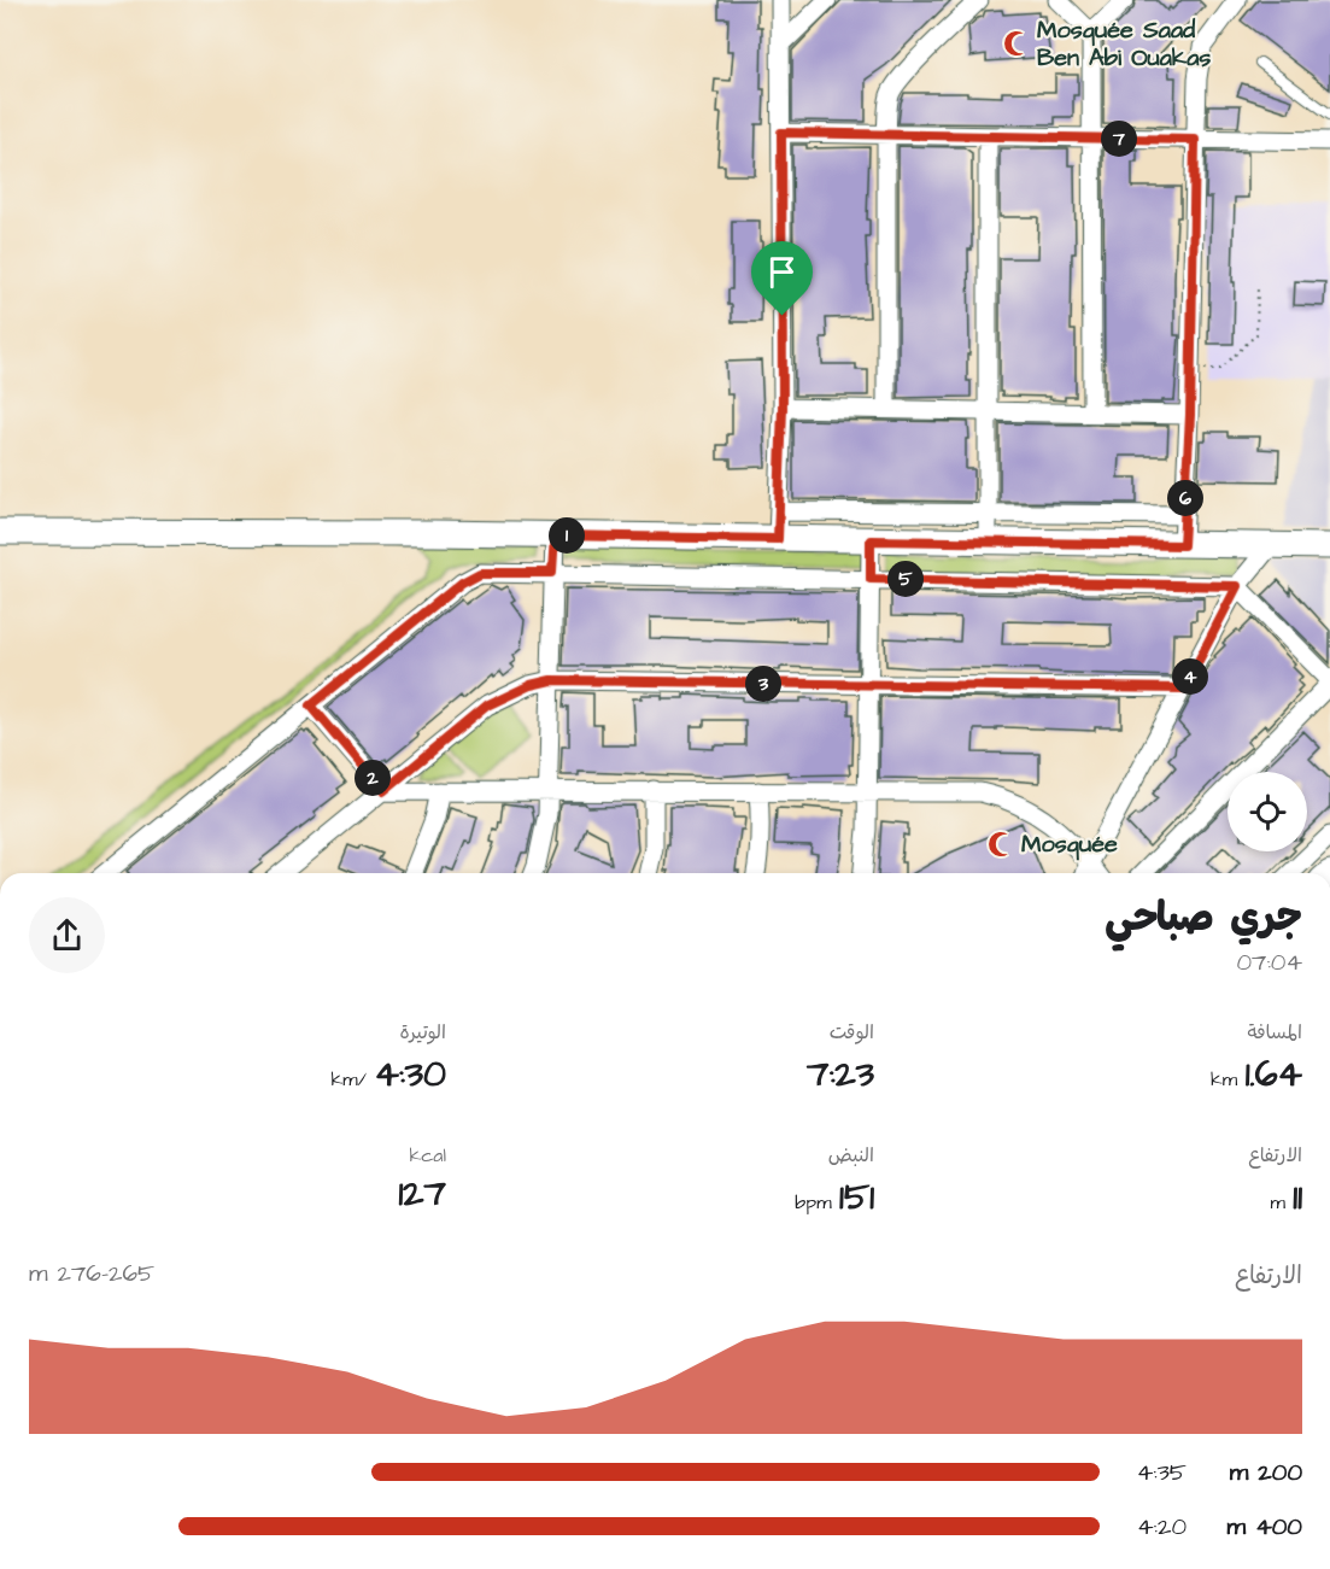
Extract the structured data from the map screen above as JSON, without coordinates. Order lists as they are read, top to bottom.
{
  "places": {
    "mosque": ["Mosquée Saad Ben Abi Ouakas", "Mosquée"]
  },
  "page": {
    "pins": [
      "7",
      "6",
      "1",
      "5",
      "4",
      "3",
      "2"
    ],
    "heading": ["جري صباحي", "07:04"],
    "stats": [
      ["المسافة", "1.64 km"],
      ["الوقت", "7:23"],
      ["الوتيرة", "4:30 /km"],
      ["الارتفاع", "11 m"],
      ["النبض", "151 bpm"],
      ["kcal", "127"]
    ],
    "chart": ["الارتفاع", "265–276 m"],
    "list": [
      {
        "name": "200 m",
        "note": "4:35"
      },
      {
        "name": "400 m",
        "note": "4:20"
      }
    ]
  }
}
